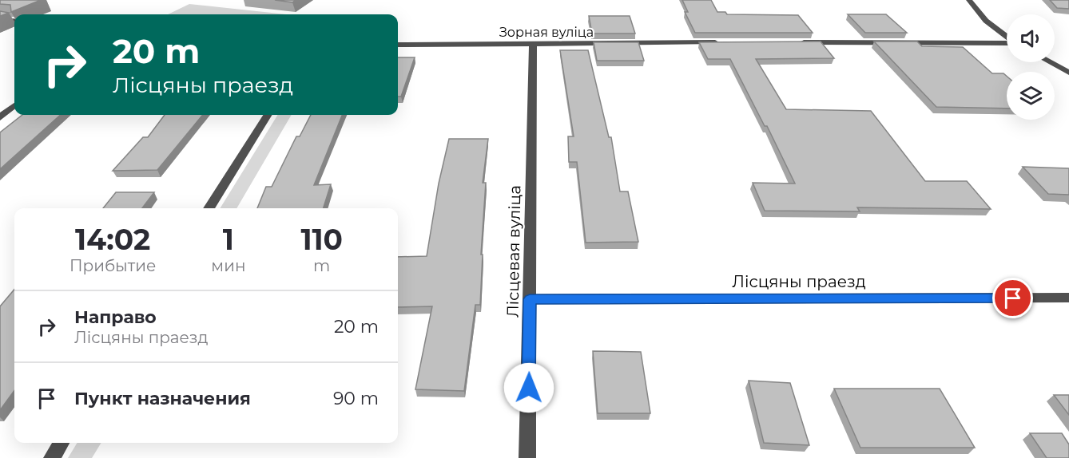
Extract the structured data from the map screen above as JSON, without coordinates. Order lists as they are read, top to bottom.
{
  "streets": {
    "street": ["Зорная вуліца", "Лісцевая вуліца", "Лісцяны праезд"]
  },
  "crossings": [
    ["Зорная вуліца", "Лісцевая вуліца"],
    ["Лісцевая вуліца", "Лісцяны праезд"]
  ],
  "page": {
    "turn": ["20 m", "Лісцяны праезд"],
    "eta": [
      "14:02",
      "Прибытие",
      "1",
      "мин",
      "110",
      "m"
    ],
    "list": [
      {
        "name": "Направо",
        "note": "Лісцяны праезд",
        "value": "20 m"
      },
      {
        "name": "Пункт назначения",
        "value": "90 m"
      }
    ]
  }
}
